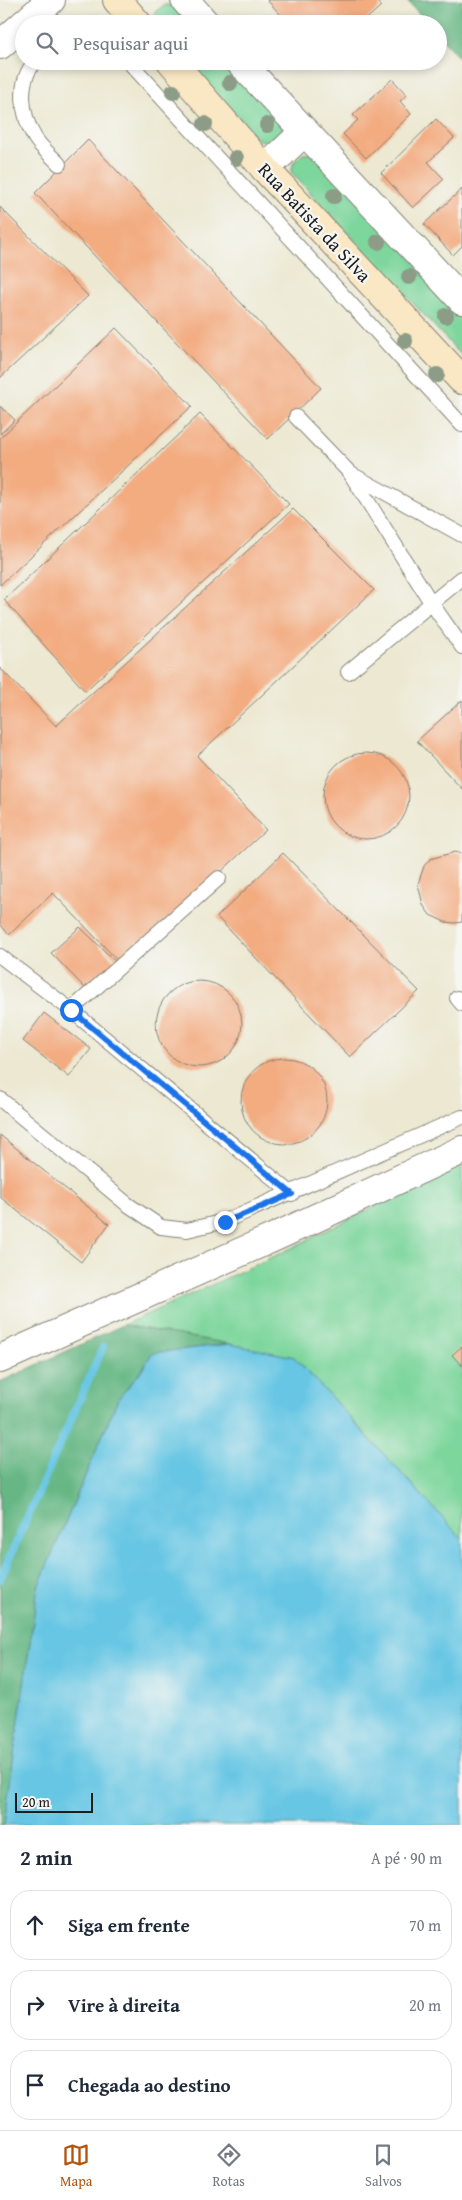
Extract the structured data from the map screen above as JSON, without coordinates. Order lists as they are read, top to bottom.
{
  "streets": {
    "main road": ["Rua Batista da Silva"]
  },
  "scale_bar": "20 m",
  "page": {
    "search": "Pesquisar aqui",
    "scale": "20 m",
    "heading": ["2 min", "A pé · 90 m"],
    "list": [
      ["Siga em frente", "70 m"],
      ["Vire à direita", "20 m"],
      "Chegada ao destino"
    ],
    "nav": ["Mapa", "Rotas", "Salvos"]
  }
}
